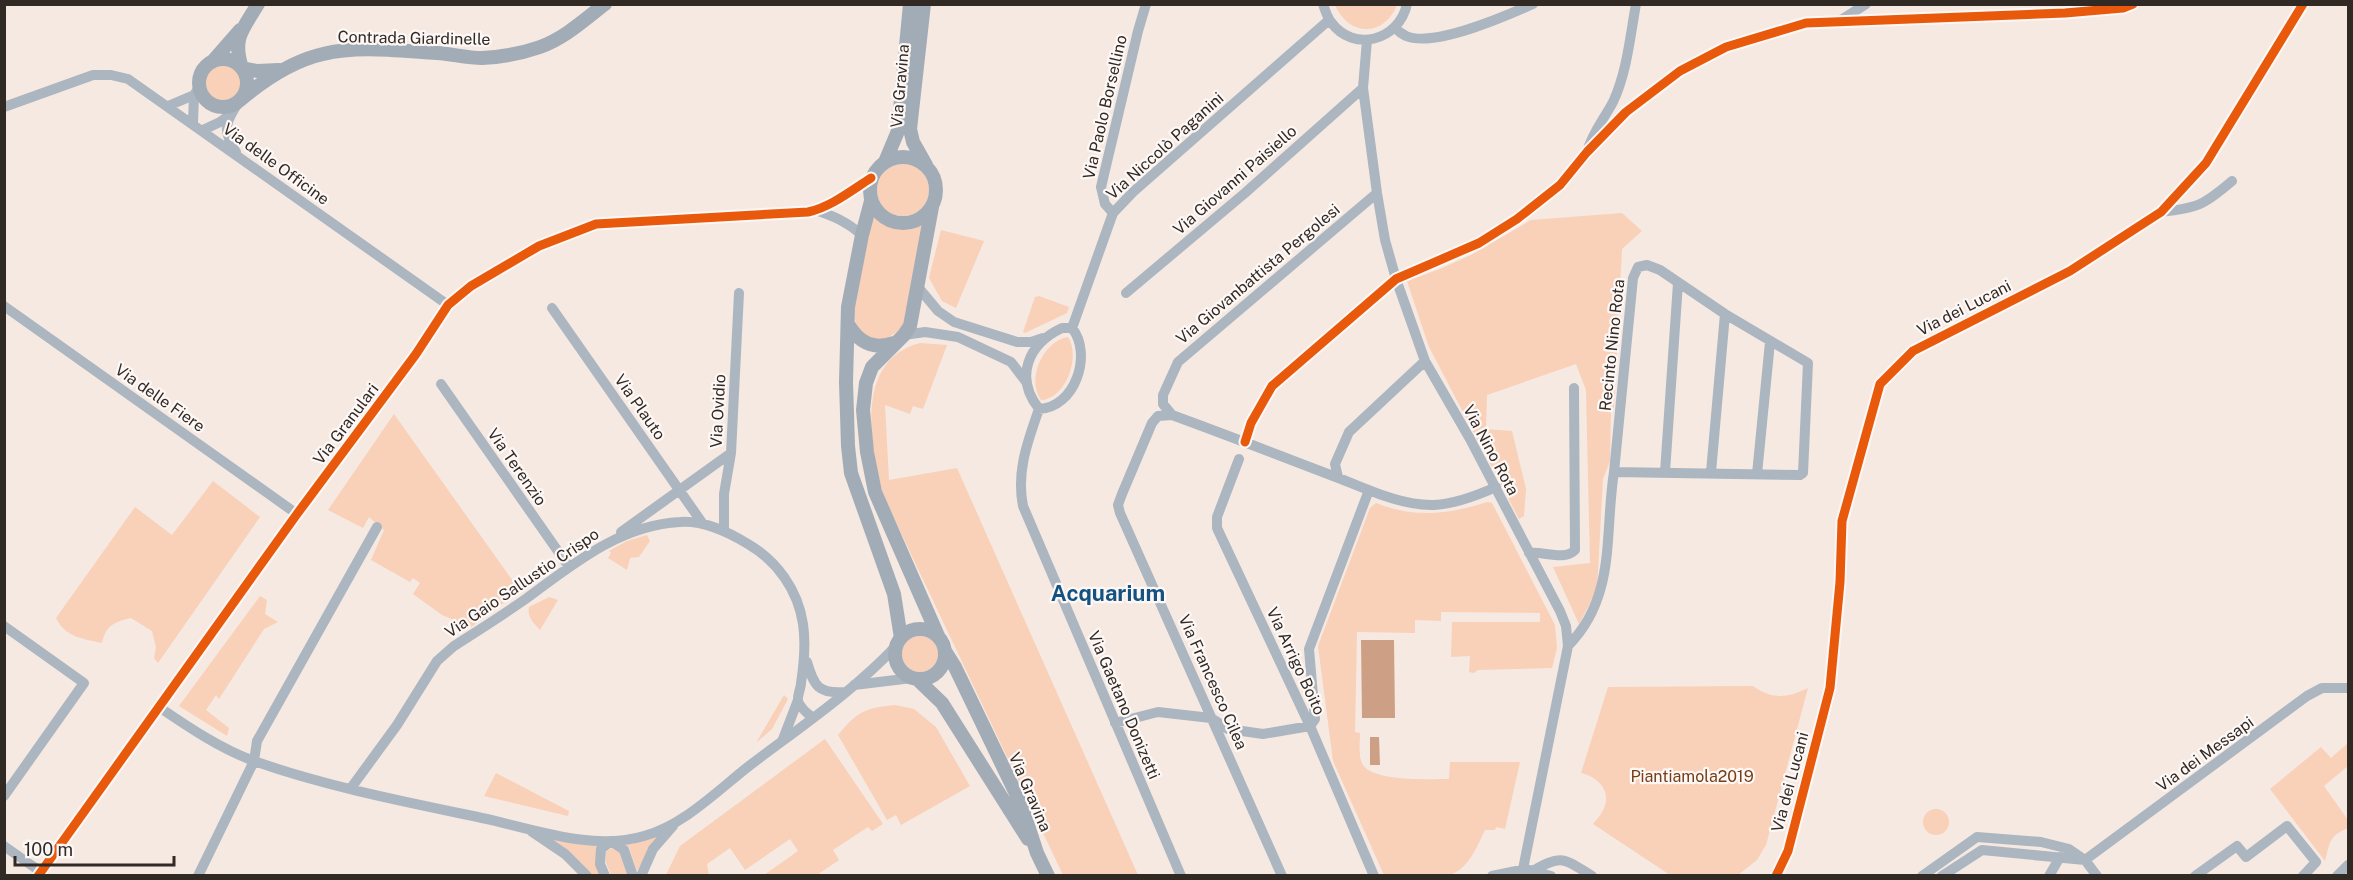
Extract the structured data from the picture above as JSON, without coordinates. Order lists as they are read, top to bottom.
{
  "streets": {
    "main road": ["Contrada Giardinelle", "Via Gravina"],
    "street": [
      "Via Paolo Borsellino",
      "Via Niccolò Paganini",
      "Via delle Officine",
      "Via Giovanni Paisiello",
      "Via Giovanbattista Pergolesi",
      "Via dei Lucani",
      "Recinto Nino Rota",
      "Via delle Fiere",
      "Via Plauto",
      "Via Ovidio",
      "Via Granulari",
      "Via Nino Rota",
      "Via Terenzio",
      "Via Gaio Sallustio Crispo",
      "Via Arrigo Boito",
      "Via Francesco Cilea",
      "Via Gaetano Donizetti",
      "Via dei Messapi"
    ]
  },
  "crossings": [
    ["Via Paolo Borsellino", "Via Niccolò Paganini"],
    ["Via Niccolò Paganini", "Via Gaetano Donizetti"],
    ["Via delle Officine", "Via Granulari"],
    ["Via Giovanni Paisiello", "Via Nino Rota"],
    ["Via Giovanbattista Pergolesi", "Via Nino Rota"],
    ["Via Giovanbattista Pergolesi", "Via Francesco Cilea"],
    ["Recinto Nino Rota", "Via Nino Rota"],
    ["Via delle Fiere", "Via Granulari"],
    ["Via Plauto", "Via Gaio Sallustio Crispo"],
    ["Via Ovidio", "Via Gaio Sallustio Crispo"],
    ["Via Terenzio", "Via Gaio Sallustio Crispo"]
  ],
  "districts": ["Acquarium"],
  "parks": ["Piantiamola2019"],
  "scale_bar": "100 m"
}
